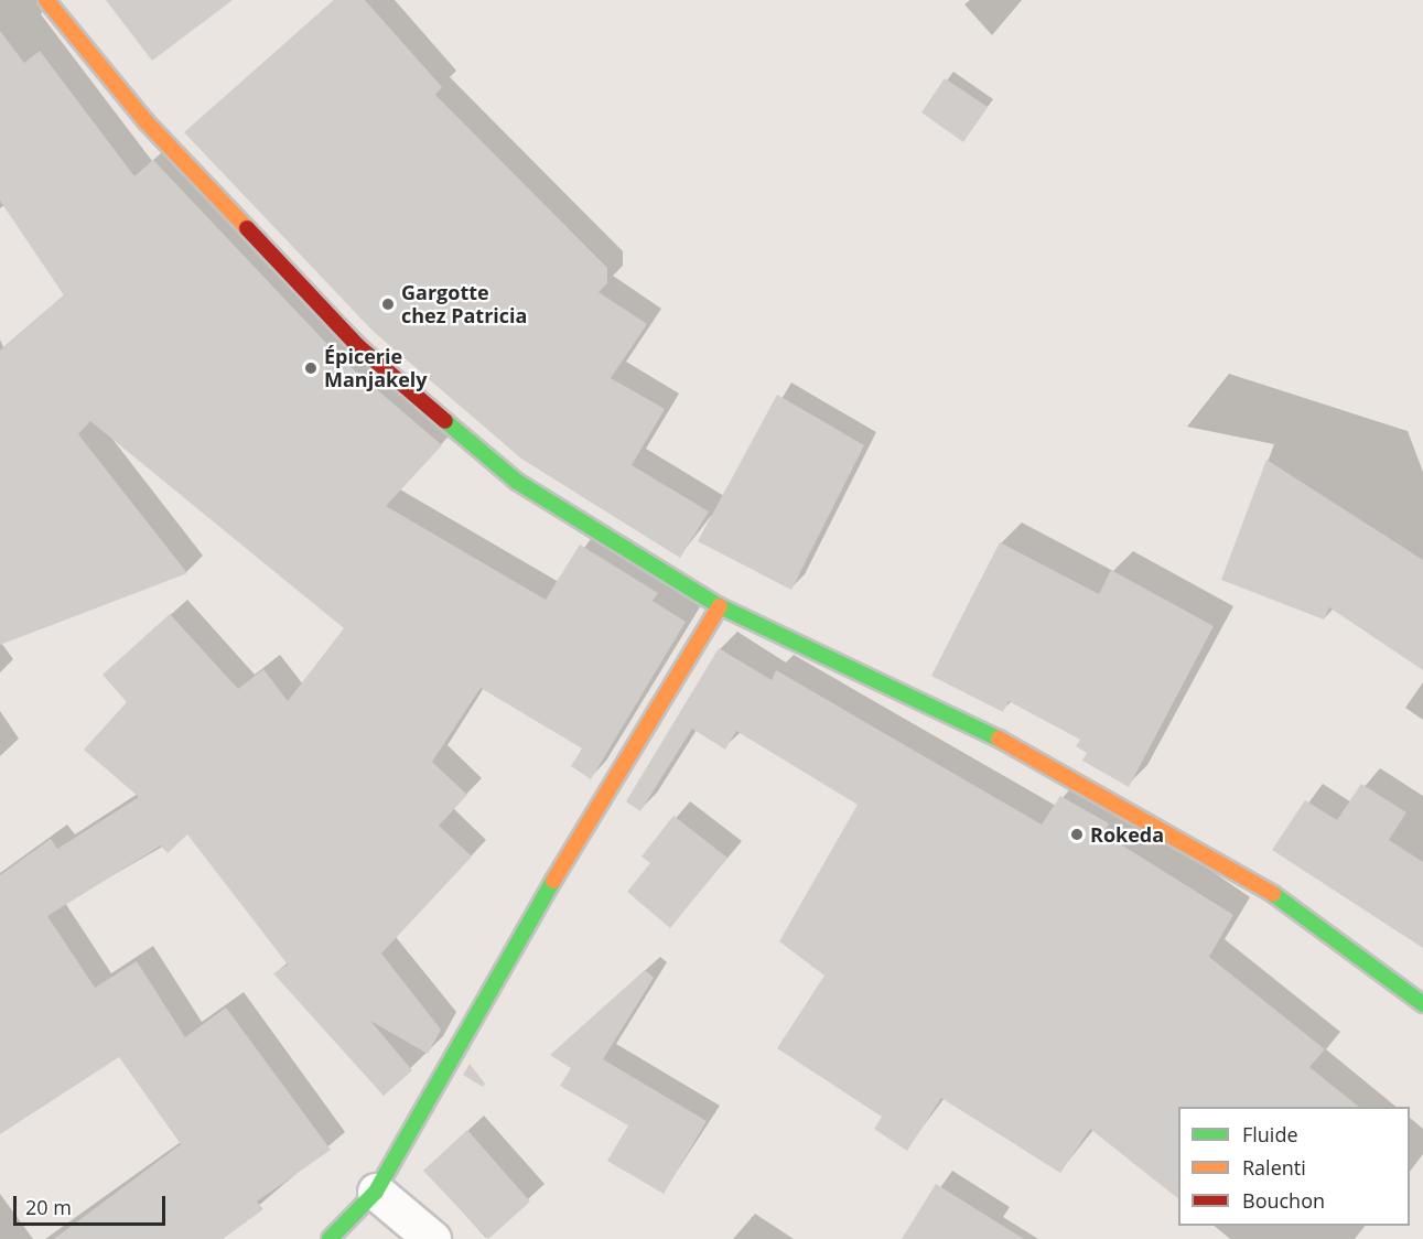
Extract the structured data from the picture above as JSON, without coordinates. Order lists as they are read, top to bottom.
{
  "places": ["Gargotte chez Patricia", "Épicerie Manjakely", "Rokeda"],
  "legend": ["Fluide", "Ralenti", "Bouchon"],
  "scale_bar": "20 m"
}
